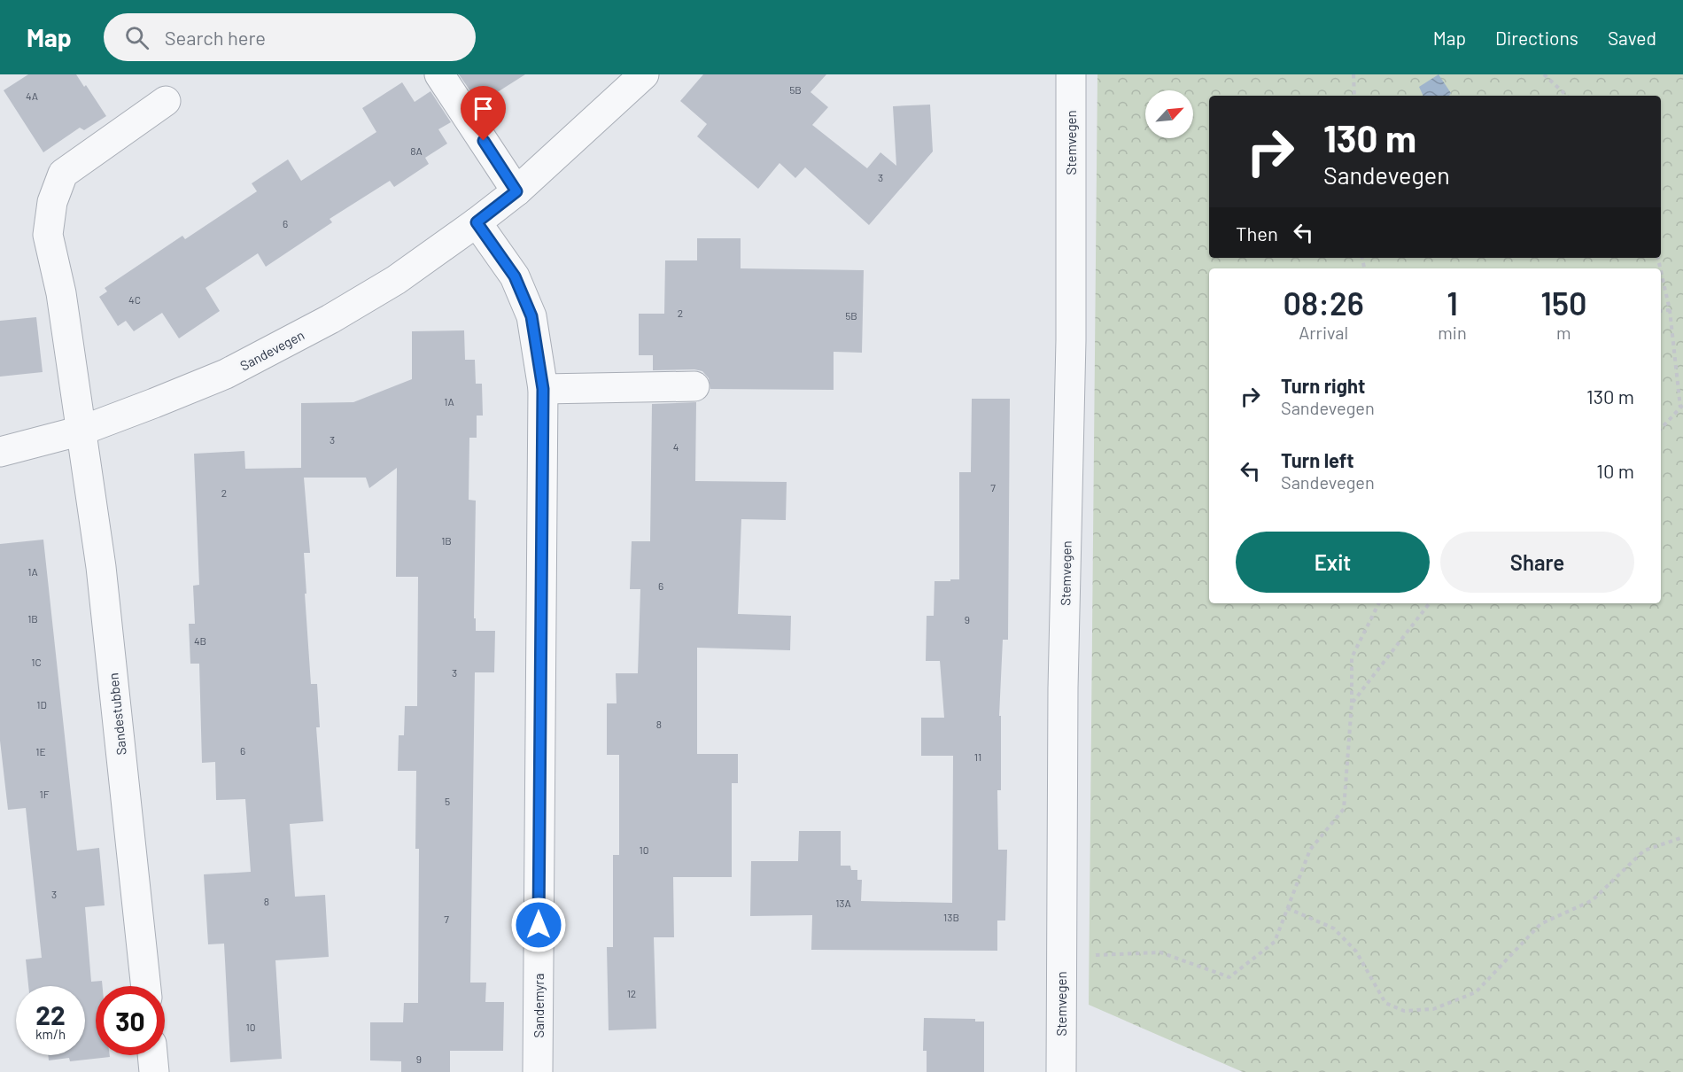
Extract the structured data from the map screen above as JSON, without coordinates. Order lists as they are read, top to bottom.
{
  "streets": {
    "street": [
      "Stemvegen",
      "Sandevegen",
      "Sandestubben",
      "Sandemyra"
    ]
  },
  "crossings": [
    ["Sandevegen", "Sandestubben"],
    ["Sandevegen", "Sandemyra"]
  ],
  "house_numbers": [
    "5B",
    "4A",
    "8A",
    "3",
    "6",
    "4C",
    "2",
    "5B",
    "1A",
    "3",
    "4",
    "7",
    "2",
    "1B",
    "1A",
    "6",
    "1B",
    "9",
    "4B",
    "1C",
    "3",
    "1D",
    "8",
    "6",
    "1E",
    "11",
    "1F",
    "5",
    "10",
    "3",
    "8",
    "13A",
    "13B",
    "7",
    "12",
    "10",
    "9"
  ],
  "north": "top right",
  "page": {
    "header": "Map",
    "search": "Search here",
    "nav": ["Map", "Directions", "Saved"],
    "turn": ["130 m", "Sandevegen"],
    "then": "Then",
    "eta": [
      "08:26",
      "Arrival",
      "1",
      "min",
      "150",
      "m"
    ],
    "list": [
      {
        "name": "Turn right",
        "note": "Sandevegen",
        "value": "130 m"
      },
      {
        "name": "Turn left",
        "note": "Sandevegen",
        "value": "10 m"
      }
    ],
    "buttons": ["Exit", "Share"],
    "speed": "22 km/h",
    "limit": "30"
  }
}
